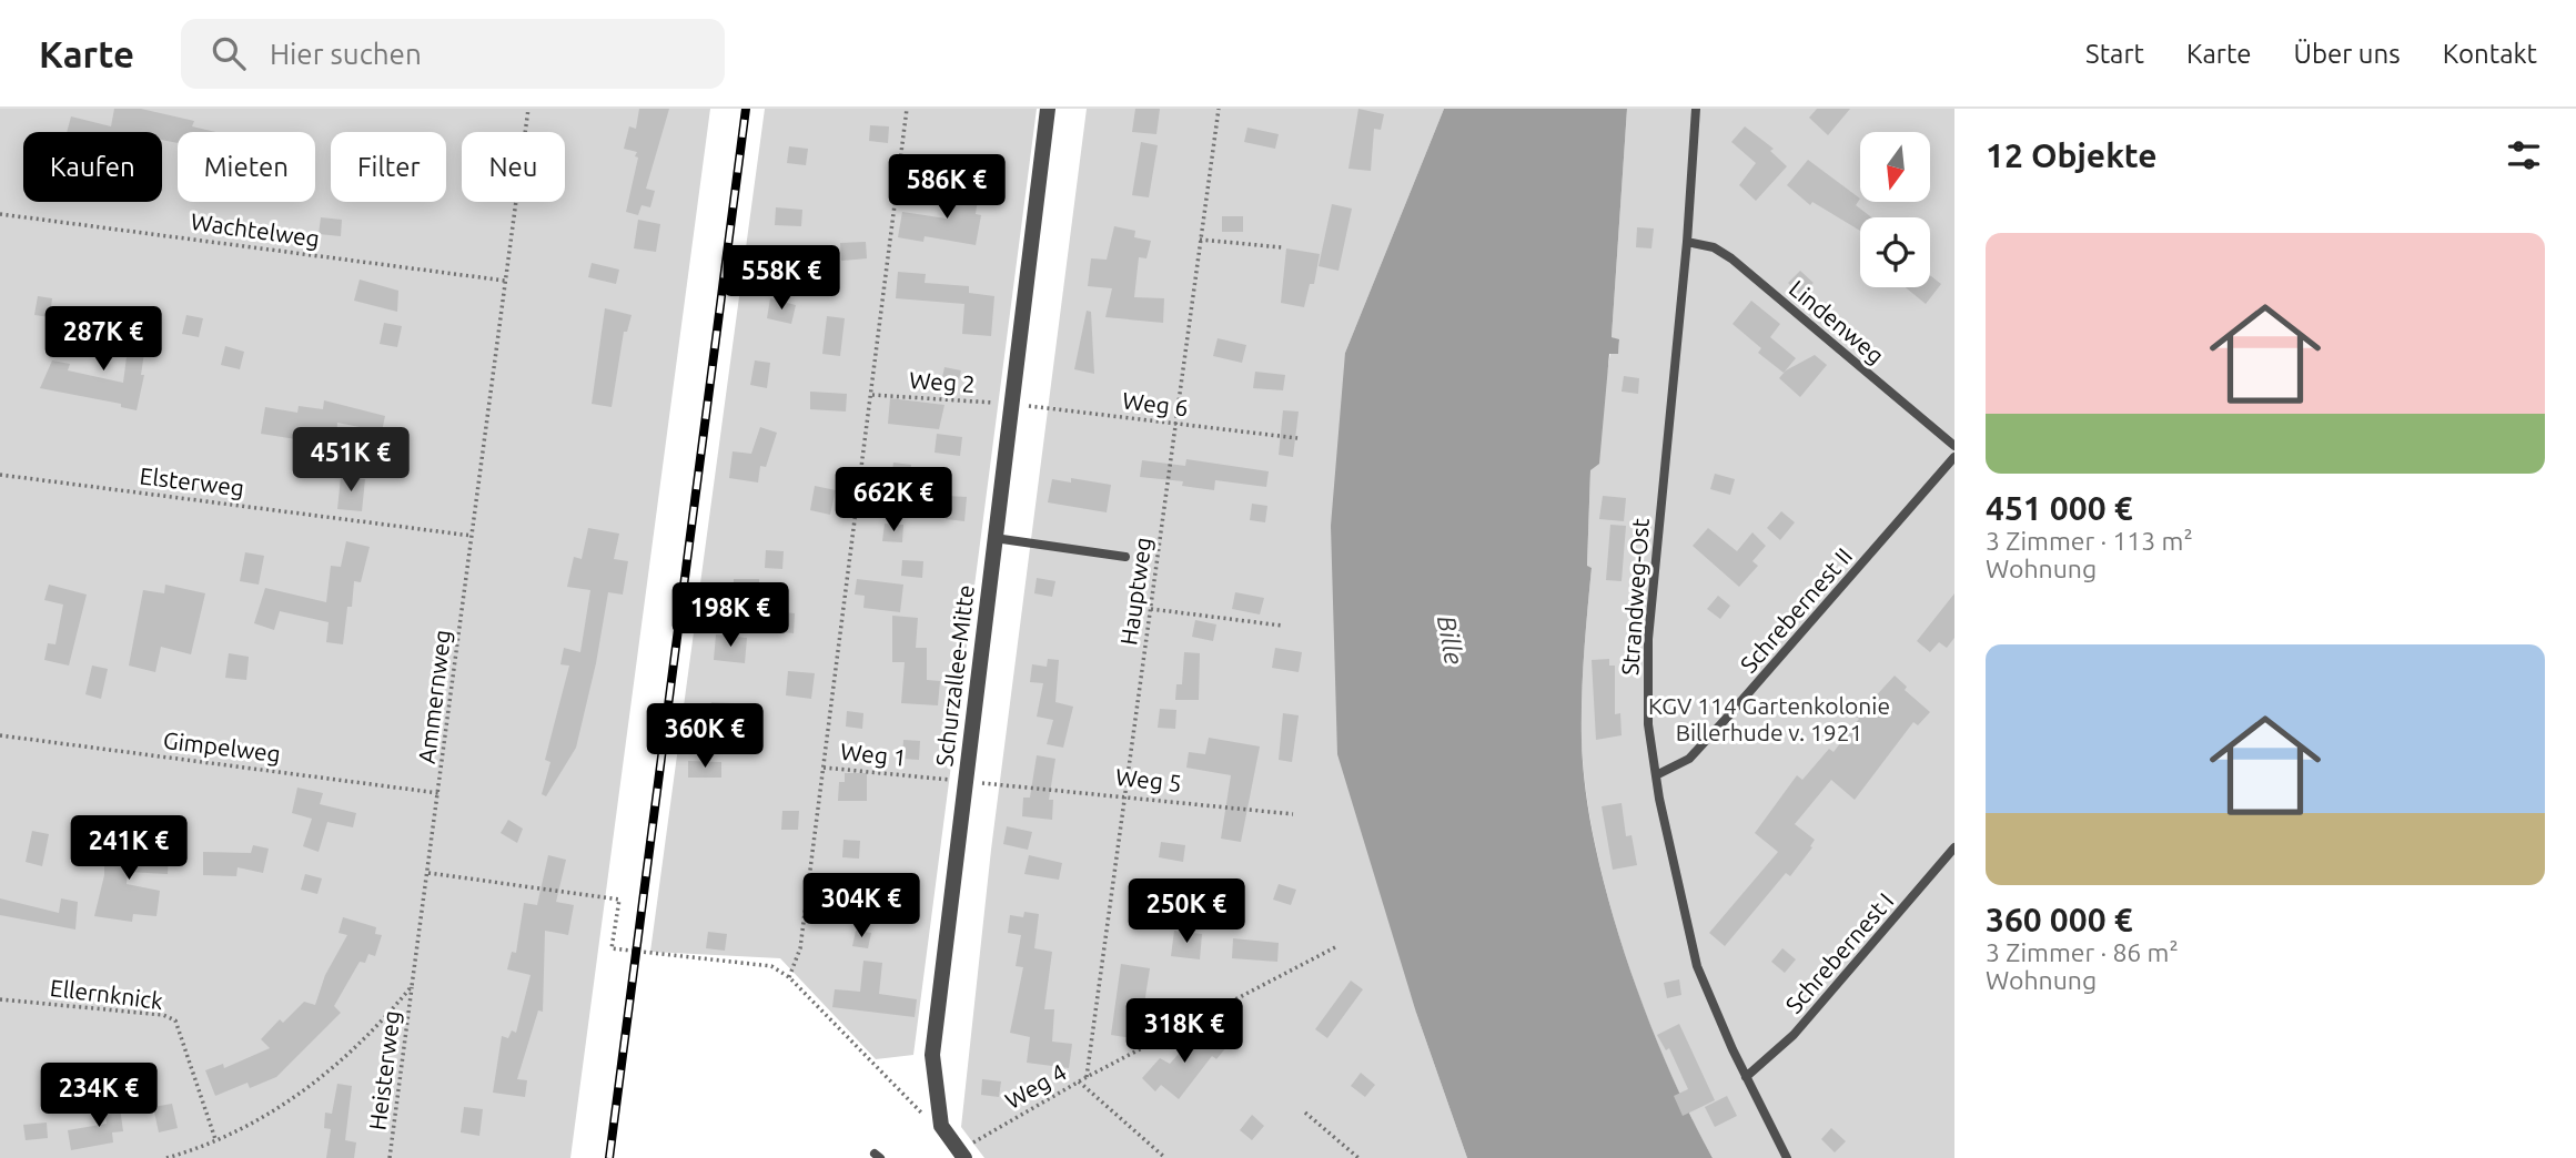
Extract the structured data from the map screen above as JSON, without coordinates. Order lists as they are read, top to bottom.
{
  "streets": {
    "street": ["Schurzallee-Mitte"],
    "lane": [
      "Lindenweg",
      "Strandweg-Ost",
      "Schrebernest II",
      "Schrebernest I"
    ],
    "path": [
      "Wachtelweg",
      "Weg 2",
      "Weg 6",
      "Elsterweg",
      "Hauptweg",
      "Ammernweg",
      "Gimpelweg",
      "Weg 1",
      "Weg 5",
      "Ellernknick",
      "Heisterweg",
      "Weg 4"
    ]
  },
  "crossings": [
    ["Wachtelweg", "Ammernweg"],
    ["Lindenweg", "Strandweg-Ost"],
    ["Weg 2", "Weg 6"],
    ["Weg 2", "Schurzallee-Mitte"],
    ["Weg 6", "Hauptweg"],
    ["Weg 6", "Schurzallee-Mitte"],
    ["Elsterweg", "Ammernweg"],
    ["Hauptweg", "Weg 5"],
    ["Hauptweg", "Weg 4"],
    ["Strandweg-Ost", "Schrebernest II"],
    ["Strandweg-Ost", "Schrebernest I"],
    ["Schurzallee-Mitte", "Weg 1"],
    ["Schurzallee-Mitte", "Weg 4"],
    ["Ammernweg", "Gimpelweg"],
    ["Ammernweg", "Heisterweg"]
  ],
  "water": ["Bille"],
  "parks": ["KGV 114 Gartenkolonie Billerhude v. 1921"],
  "north": "bottom",
  "page": {
    "header": "Karte",
    "search": "Hier suchen",
    "nav": [
      "Start",
      "Karte",
      "Über uns",
      "Kontakt"
    ],
    "heading": "12 Objekte",
    "chip": [
      "Kaufen",
      "Mieten",
      "Filter",
      "Neu"
    ],
    "price": [
      "586K €",
      "558K €",
      "287K €",
      "451K €",
      "662K €",
      "198K €",
      "360K €",
      "241K €",
      "304K €",
      "250K €",
      "318K €",
      "234K €"
    ],
    "list": [
      {
        "name": "451 000 €",
        "note": "3 Zimmer · 113 m² · Wohnung"
      },
      {
        "name": "360 000 €",
        "note": "3 Zimmer · 86 m² · Wohnung"
      }
    ]
  }
}
